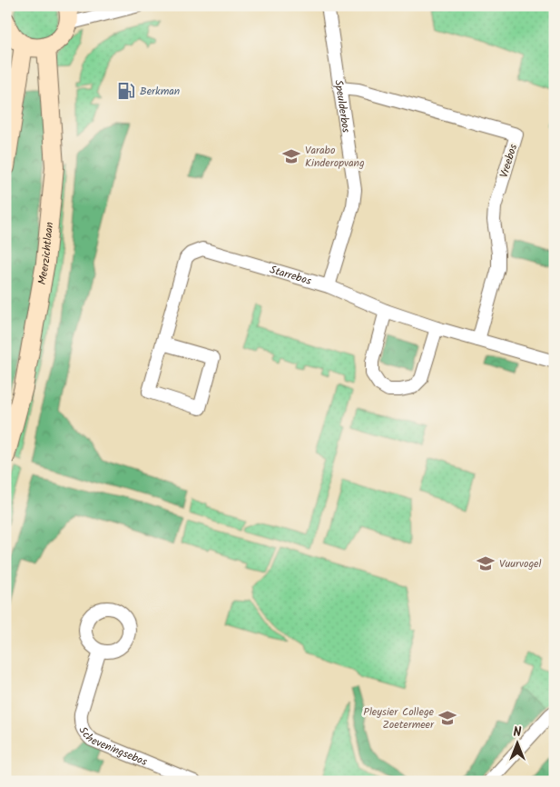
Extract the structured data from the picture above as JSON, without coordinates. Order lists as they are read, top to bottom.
{
  "streets": {
    "street": [
      "Speulderbos",
      "Vreebos",
      "Meerzichtlaan",
      "Starrebos",
      "Scheveningsebos"
    ]
  },
  "crossings": [
    ["Speulderbos", "Vreebos"],
    ["Speulderbos", "Starrebos"],
    ["Vreebos", "Starrebos"]
  ],
  "places": {
    "fuel station": ["Berkman"],
    "school or university": ["Varabo Kinderopvang", "Vuurvogel", "Pleysier College Zoetermeer"]
  },
  "north": "top"
}
